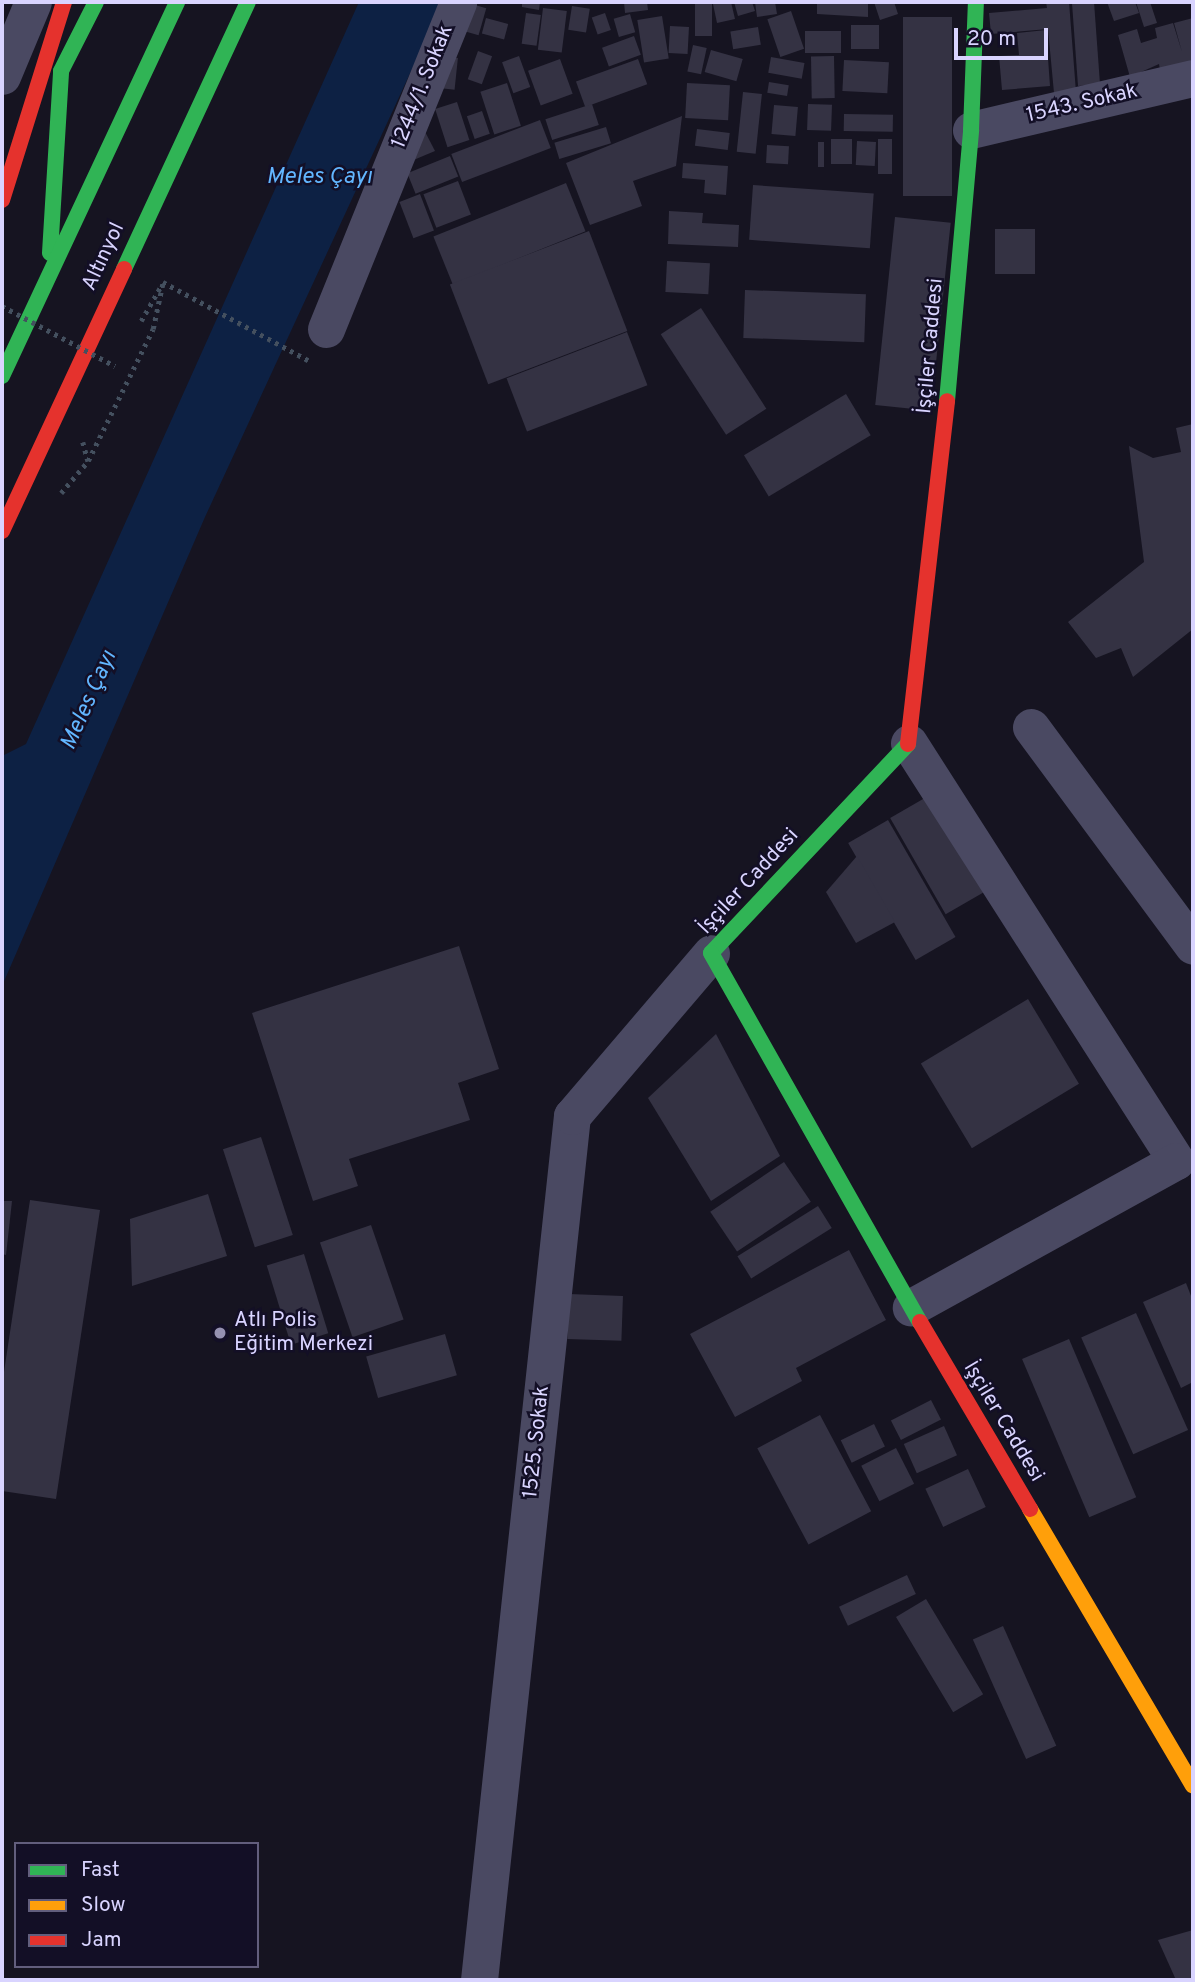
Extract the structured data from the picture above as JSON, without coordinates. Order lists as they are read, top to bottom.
{
  "streets": {
    "main road": ["Altınyol", "İşçiler Caddesi"],
    "street": ["1244/1. Sokak", "1543. Sokak", "1525. Sokak"]
  },
  "crossings": [
    ["1543. Sokak", "İşçiler Caddesi"],
    ["İşçiler Caddesi", "1525. Sokak"]
  ],
  "water": ["Meles Çayı"],
  "places": ["Atlı Polis Eğitim Merkezi"],
  "legend": ["Fast", "Slow", "Jam"],
  "scale_bar": "20 m"
}
